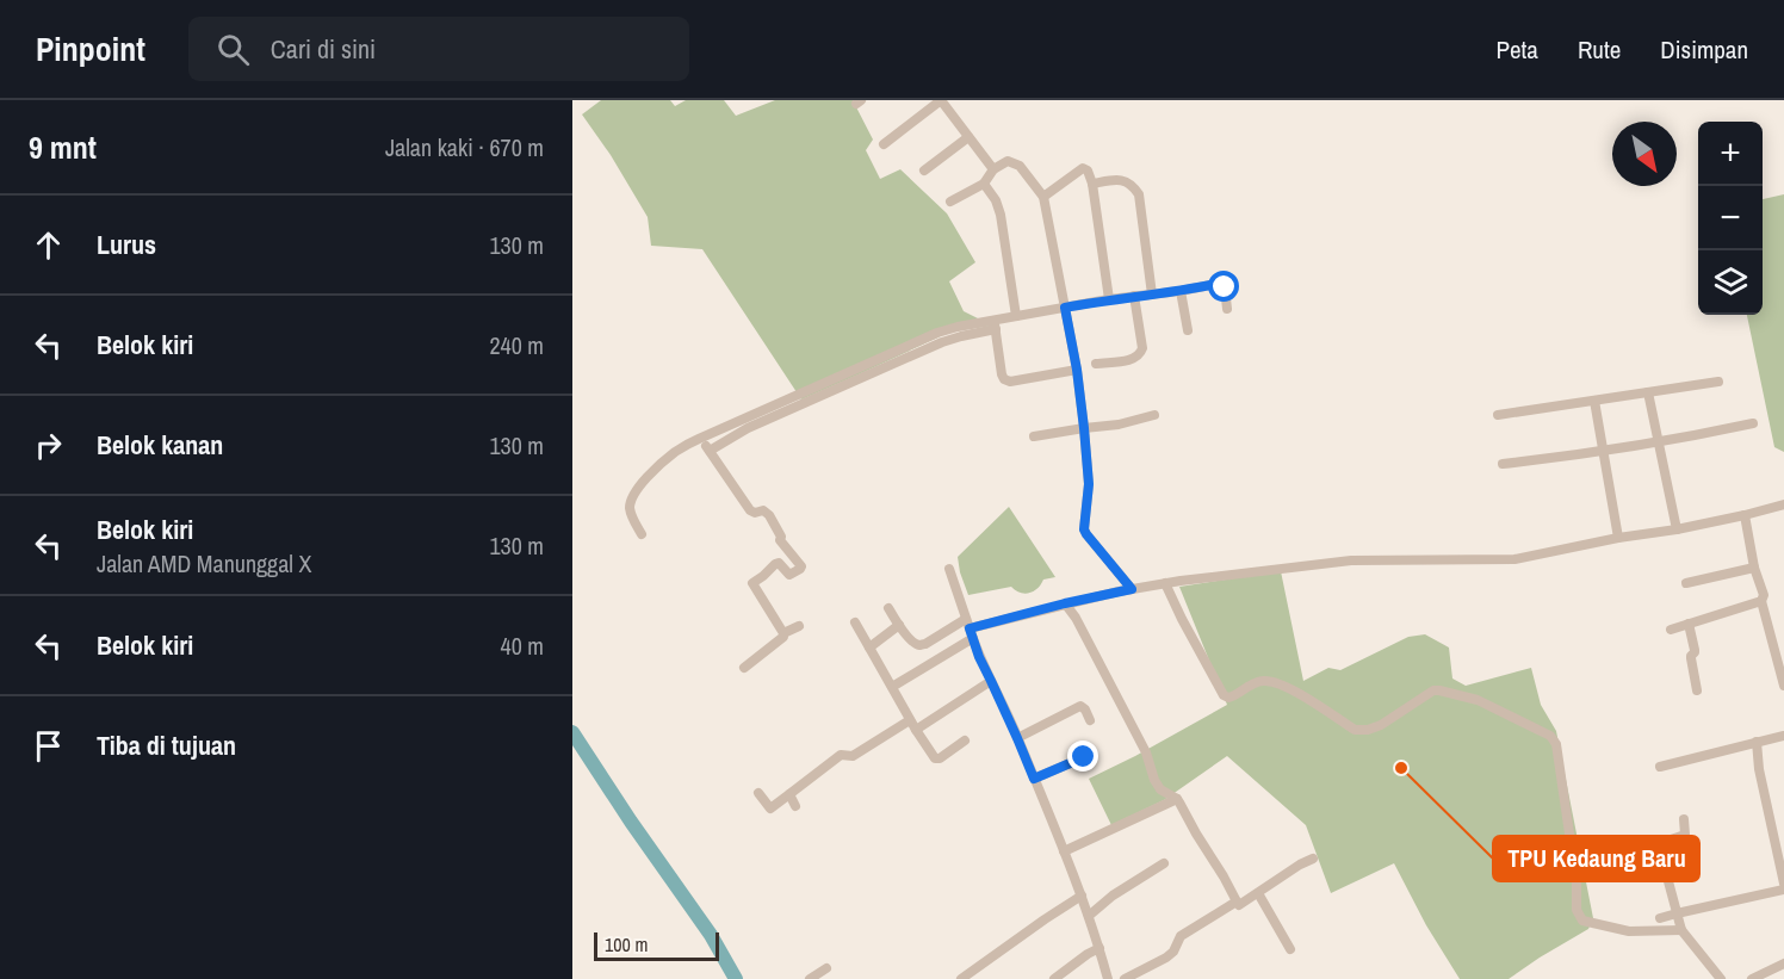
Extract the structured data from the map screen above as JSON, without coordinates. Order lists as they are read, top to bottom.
{
  "places": ["TPU Kedaung Baru"],
  "scale_bar": "100 m",
  "north": "bottom right",
  "page": {
    "header": "Pinpoint",
    "search": "Cari di sini",
    "nav": ["Peta", "Rute", "Disimpan"],
    "heading": ["9 mnt", "Jalan kaki · 670 m"],
    "map_buttons": ["+", "−"],
    "list": [
      ["Lurus", "130 m"],
      ["Belok kiri", "240 m"],
      ["Belok kanan", "130 m"],
      ["Belok kiri", "Jalan AMD Manunggal X", "130 m"],
      ["Belok kiri", "40 m"],
      "Tiba di tujuan"
    ],
    "scale": "100 m"
  }
}
